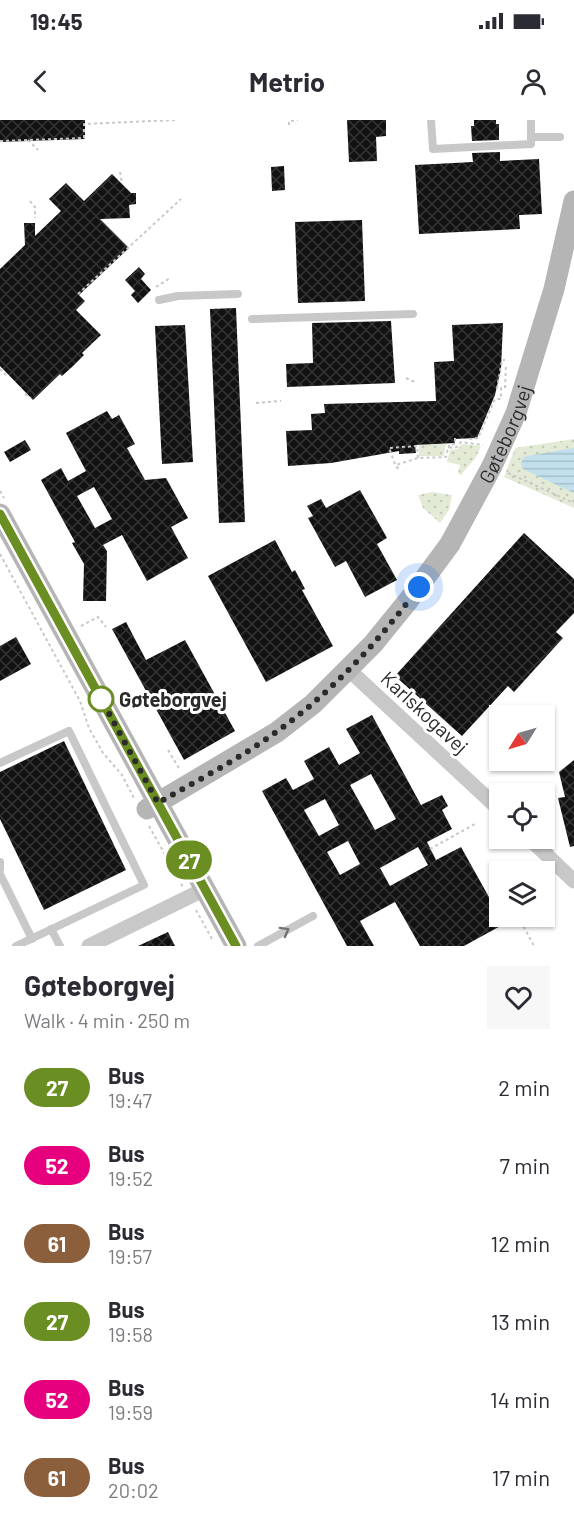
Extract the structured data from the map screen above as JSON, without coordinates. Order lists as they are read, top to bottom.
{
  "streets": {
    "street": ["Gøteborgvej", "Karlskogavej"]
  },
  "crossings": [
    ["Gøteborgvej", "Karlskogavej"]
  ],
  "places": ["Gøteborgvej"],
  "lines": ["bus line 27"],
  "north": "bottom left",
  "page": {
    "status": "19:45",
    "header": "Metrio",
    "on_map": "27",
    "heading": ["Gøteborgvej", "Walk · 4 min · 250 m"],
    "list": [
      {
        "mark": "27",
        "name": "Bus",
        "note": "19:47",
        "value": "2 min"
      },
      {
        "mark": "52",
        "name": "Bus",
        "note": "19:52",
        "value": "7 min"
      },
      {
        "mark": "61",
        "name": "Bus",
        "note": "19:57",
        "value": "12 min"
      },
      {
        "mark": "27",
        "name": "Bus",
        "note": "19:58",
        "value": "13 min"
      },
      {
        "mark": "52",
        "name": "Bus",
        "note": "19:59",
        "value": "14 min"
      },
      {
        "mark": "61",
        "name": "Bus",
        "note": "20:02",
        "value": "17 min"
      }
    ]
  }
}
